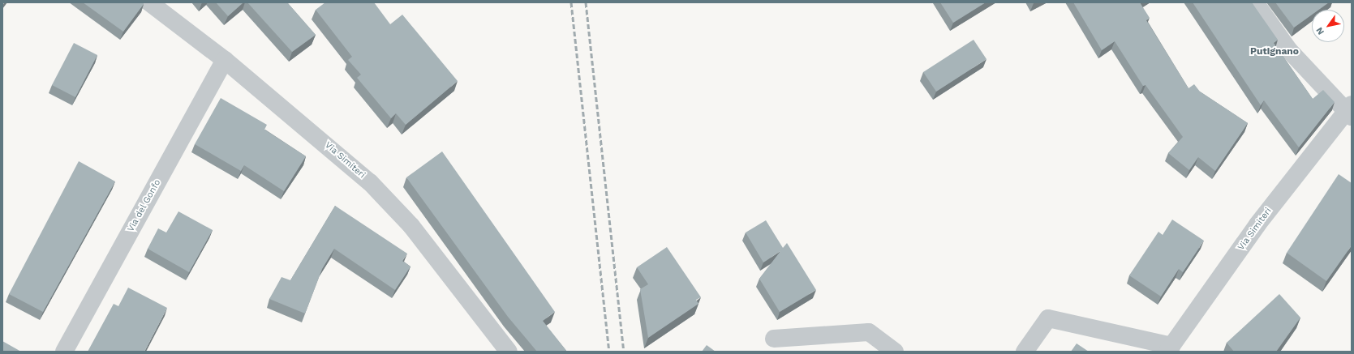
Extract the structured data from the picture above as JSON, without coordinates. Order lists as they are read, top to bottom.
{
  "streets": {
    "street": ["Via Simiteri", "Via del Gonfo"]
  },
  "crossings": [
    ["Via Simiteri", "Via del Gonfo"]
  ],
  "districts": ["Putignano"],
  "north": "bottom left"
}
